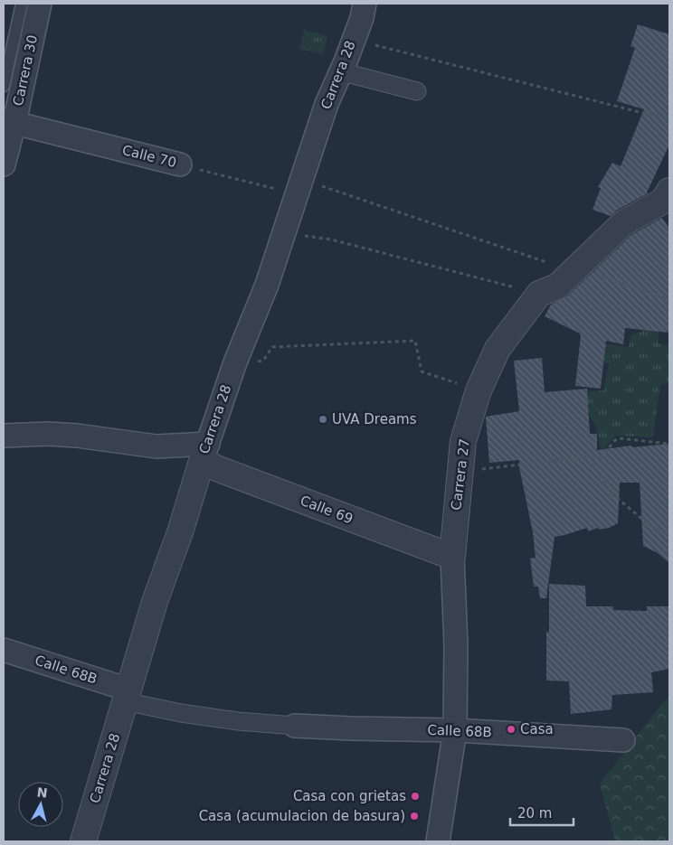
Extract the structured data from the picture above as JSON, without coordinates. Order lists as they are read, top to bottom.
{
  "streets": {
    "street": [
      "Carrera 30",
      "Carrera 28",
      "Calle 70",
      "Carrera 27",
      "Calle 69",
      "Calle 68B"
    ]
  },
  "crossings": [
    ["Carrera 30", "Calle 70"],
    ["Carrera 28", "Calle 70"],
    ["Carrera 28", "Calle 69"],
    ["Carrera 28", "Calle 68B"],
    ["Calle 70", "Carrera 27"],
    ["Carrera 27", "Calle 69"],
    ["Carrera 27", "Calle 68B"]
  ],
  "places": [
    "UVA Dreams",
    "Casa",
    "Casa con grietas",
    "Casa (acumulacion de basura)"
  ],
  "scale_bar": "20 m",
  "north": "top"
}
